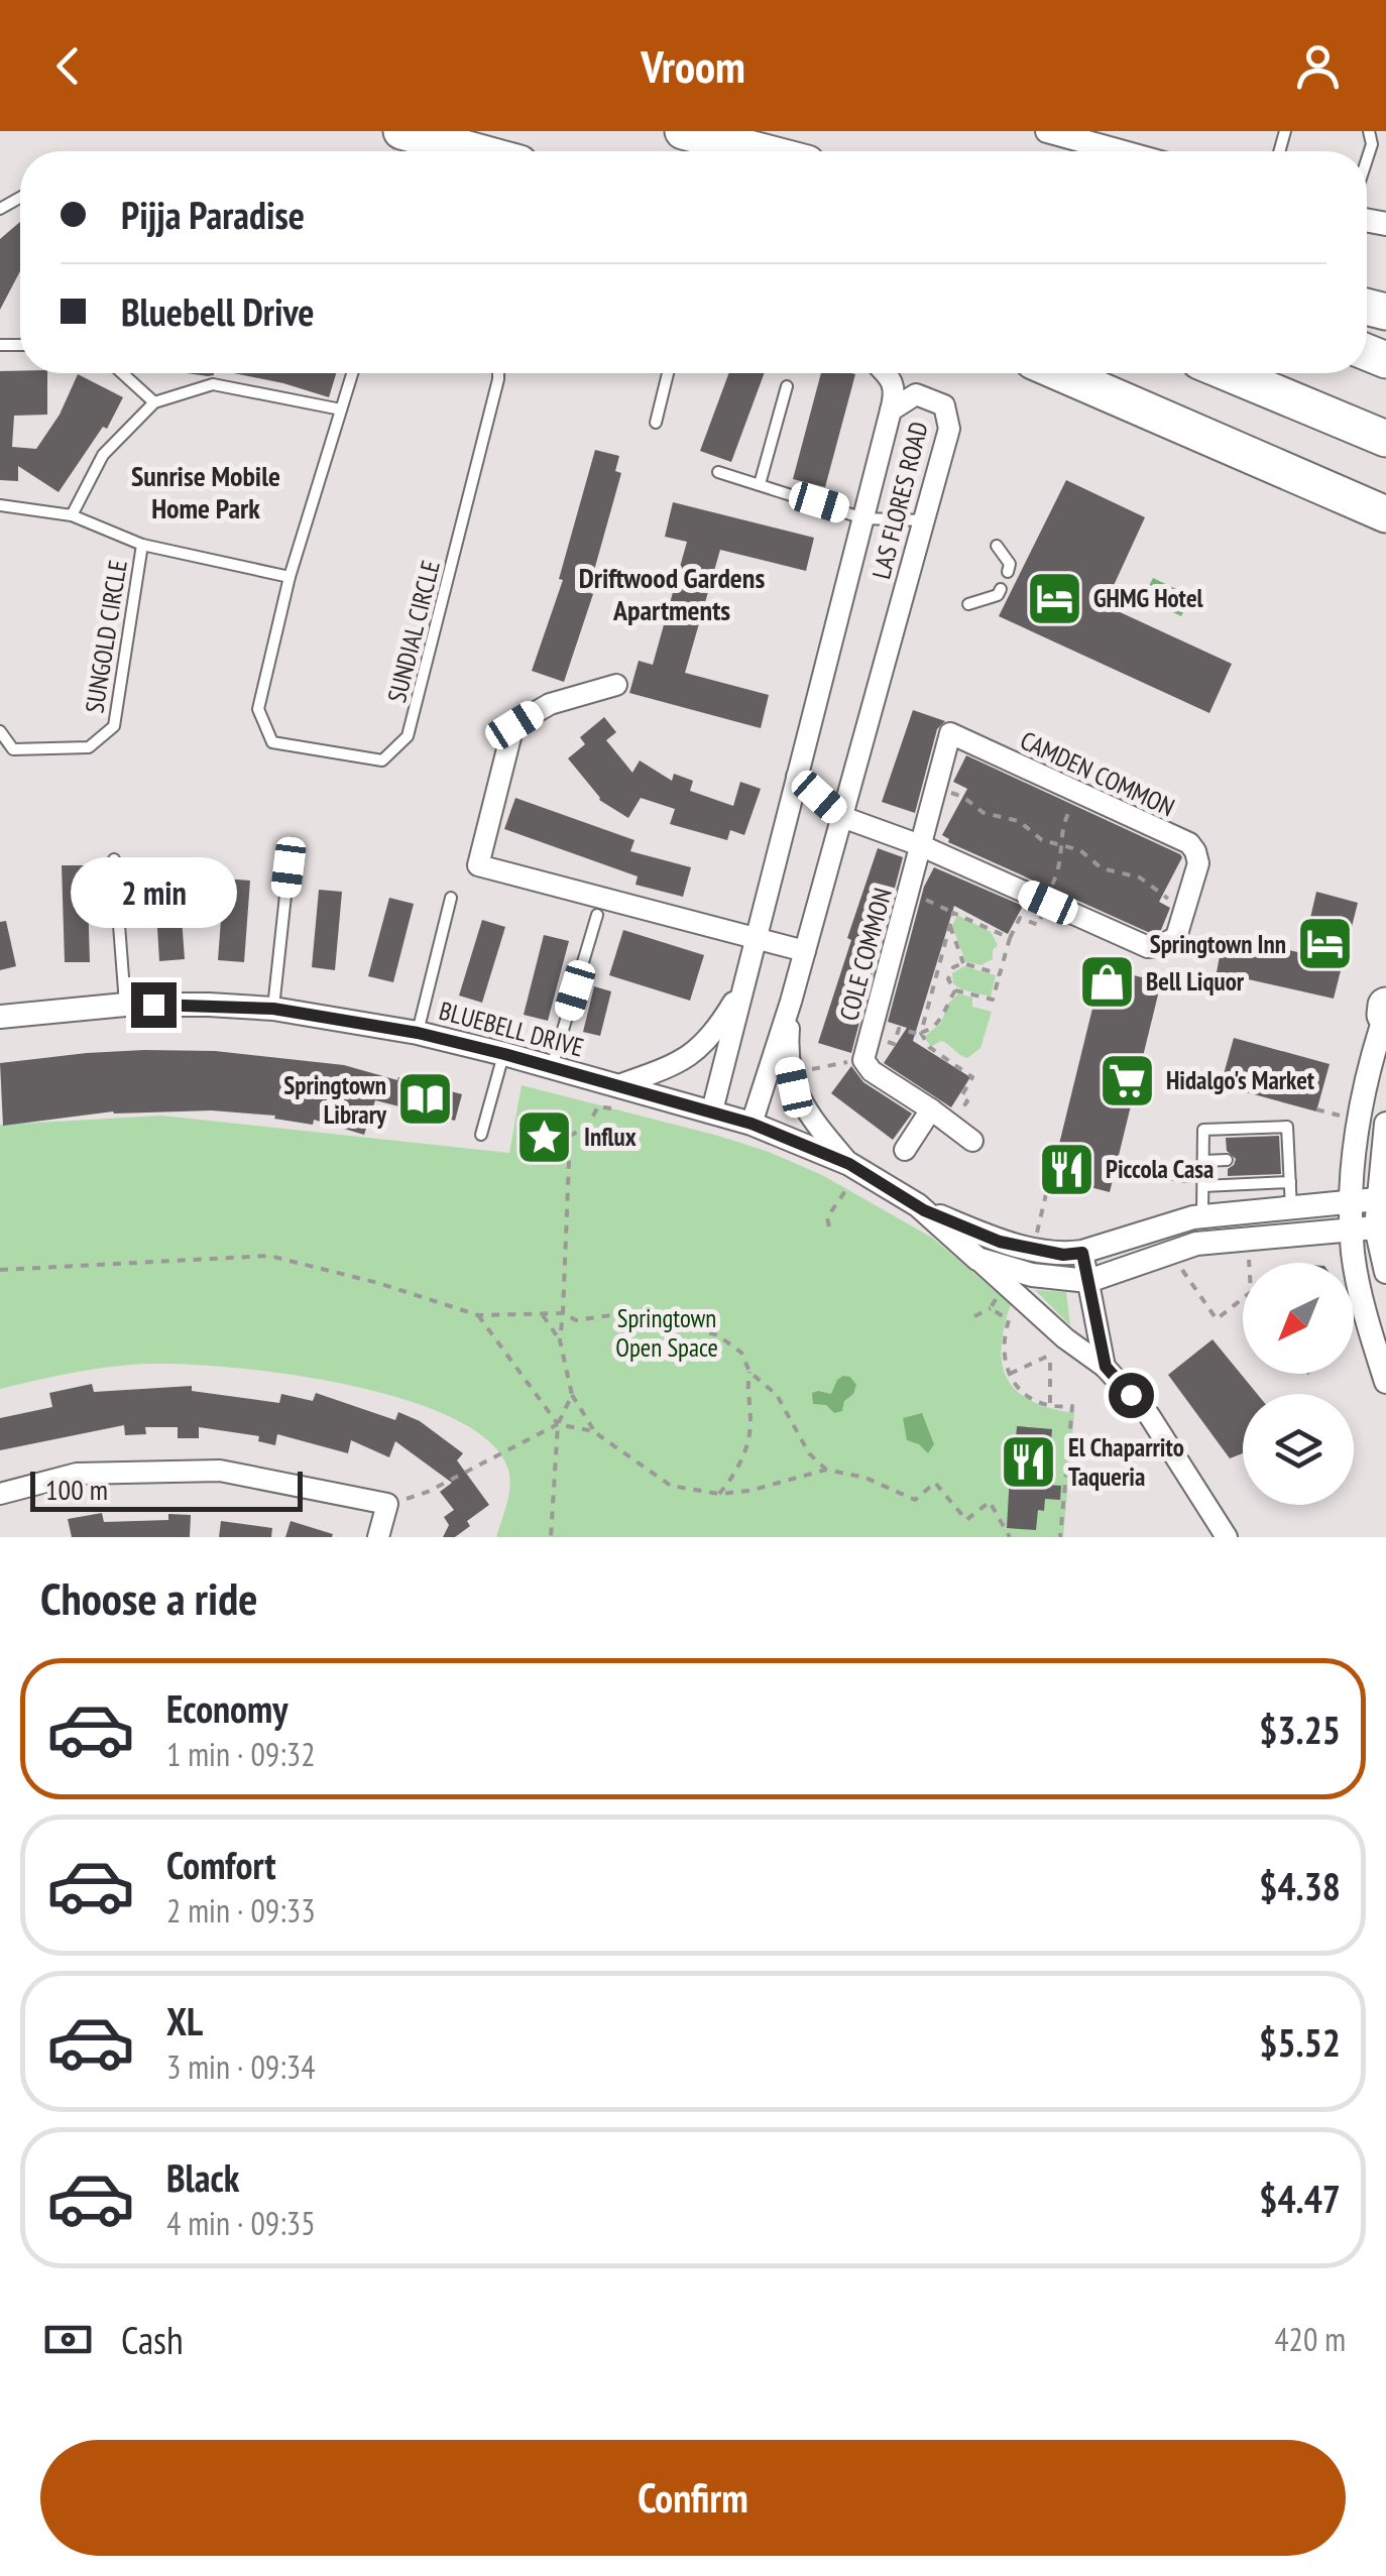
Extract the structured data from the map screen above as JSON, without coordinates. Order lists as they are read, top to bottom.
{
  "streets": {
    "street": [
      "LAS FLORES ROAD",
      "CAMDEN COMMON",
      "COLE COMMON",
      "BLUEBELL DRIVE"
    ],
    "lane": ["SUNDIAL CIRCLE", "SUNGOLD CIRCLE"]
  },
  "crossings": [
    ["LAS FLORES ROAD", "CAMDEN COMMON"],
    ["LAS FLORES ROAD", "BLUEBELL DRIVE"],
    ["CAMDEN COMMON", "COLE COMMON"]
  ],
  "districts": ["Sunrise Mobile Home Park", "Driftwood Gardens Apartments"],
  "parks": ["Springtown Open Space"],
  "places": {
    "hotel": ["GHMG Hotel", "Springtown Inn"],
    "shop": ["Bell Liquor"],
    "supermarket": ["Hidalgo's Market"],
    "library": ["Springtown Library"],
    "place": ["Influx"],
    "restaurant": ["Piccola Casa", "El Chaparrito Taqueria"]
  },
  "scale_bar": "100 m",
  "north": "bottom left",
  "page": {
    "header": "Vroom",
    "banner": ["Pijja Paradise", "Bluebell Drive"],
    "bubble": "2 min",
    "scale": "100 m",
    "heading": "Choose a ride",
    "list": [
      {
        "name": "Economy",
        "note": "1 min · 09:32",
        "value": "$3.25"
      },
      {
        "name": "Comfort",
        "note": "2 min · 09:33",
        "value": "$4.38"
      },
      {
        "name": "XL",
        "note": "3 min · 09:34",
        "value": "$5.52"
      },
      {
        "name": "Black",
        "note": "4 min · 09:35",
        "value": "$4.47"
      }
    ],
    "pay": ["Cash", "420 m"],
    "buttons": "Confirm"
  }
}
